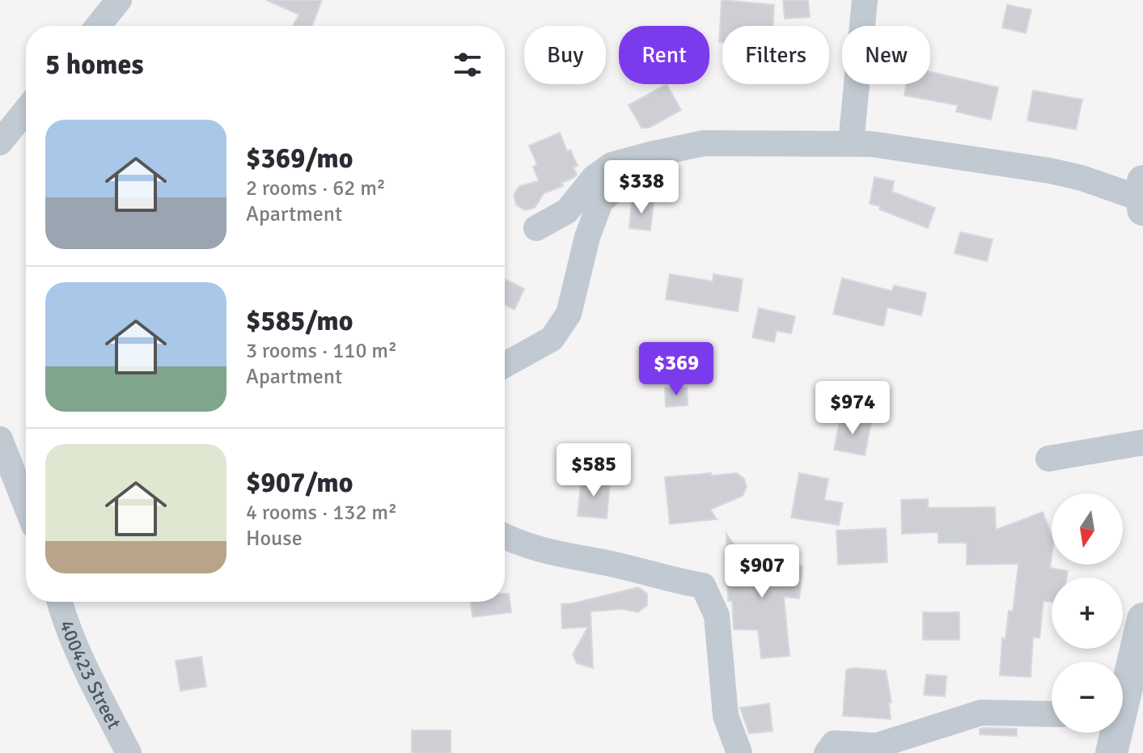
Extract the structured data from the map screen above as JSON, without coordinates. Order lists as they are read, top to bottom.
{
  "streets": {
    "street": ["400423 Street"]
  },
  "north": "bottom",
  "page": {
    "chip": [
      "Buy",
      "Rent",
      "Filters",
      "New"
    ],
    "heading": "5 homes",
    "list": [
      {
        "name": "$369/mo",
        "note": "2 rooms · 62 m² · Apartment"
      },
      {
        "name": "$585/mo",
        "note": "3 rooms · 110 m² · Apartment"
      },
      {
        "name": "$907/mo",
        "note": "4 rooms · 132 m² · House"
      }
    ],
    "price": [
      "$338",
      "$369",
      "$974",
      "$585",
      "$907"
    ],
    "map_buttons": ["+", "−"]
  }
}
